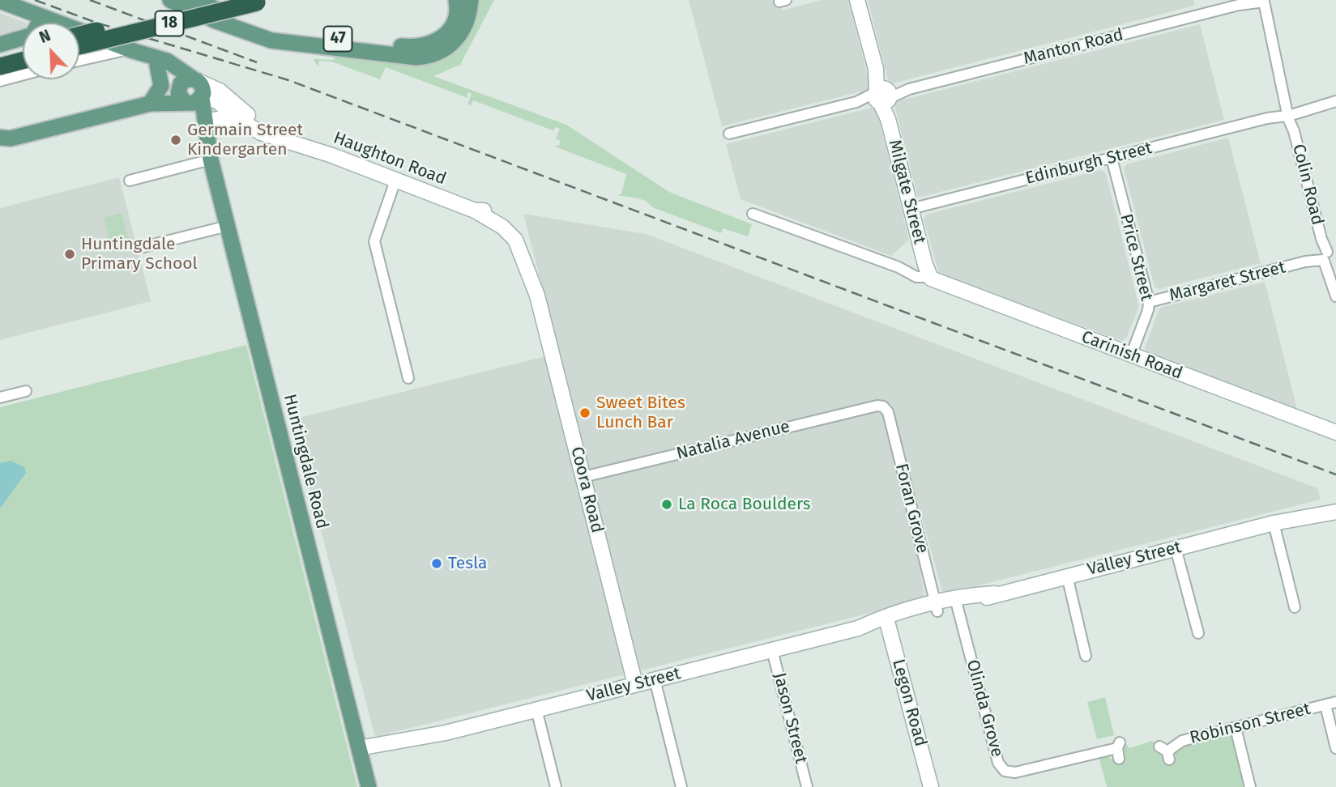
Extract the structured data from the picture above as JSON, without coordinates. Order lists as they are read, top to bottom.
{
  "streets": {
    "highway": ["18"],
    "main road": ["47", "Haughton Road", "Huntingdale Road"],
    "street": [
      "Manton Road",
      "Edinburgh Street",
      "Colin Road",
      "Milgate Street",
      "Price Street",
      "Margaret Street",
      "Carinish Road",
      "Natalia Avenue",
      "Coora Road",
      "Foran Grove",
      "Valley Street",
      "Legon Road",
      "Olinda Grove",
      "Jason Street",
      "Robinson Street"
    ]
  },
  "crossings": [
    ["Manton Road", "Colin Road"],
    ["Manton Road", "Milgate Street"],
    ["Haughton Road", "Huntingdale Road"],
    ["Haughton Road", "Coora Road"],
    ["Edinburgh Street", "Colin Road"],
    ["Edinburgh Street", "Milgate Street"],
    ["Edinburgh Street", "Price Street"],
    ["Colin Road", "Margaret Street"],
    ["Milgate Street", "Carinish Road"],
    ["Price Street", "Margaret Street"],
    ["Price Street", "Carinish Road"],
    ["Natalia Avenue", "Coora Road"],
    ["Natalia Avenue", "Foran Grove"],
    ["Huntingdale Road", "Valley Street"],
    ["Coora Road", "Valley Street"],
    ["Foran Grove", "Valley Street"],
    ["Valley Street", "Legon Road"],
    ["Valley Street", "Olinda Grove"],
    ["Valley Street", "Jason Street"]
  ],
  "places": [
    "Germain Street Kindergarten",
    "Huntingdale Primary School",
    "Sweet Bites Lunch Bar",
    "La Roca Boulders",
    "Tesla"
  ],
  "north": "top left"
}
